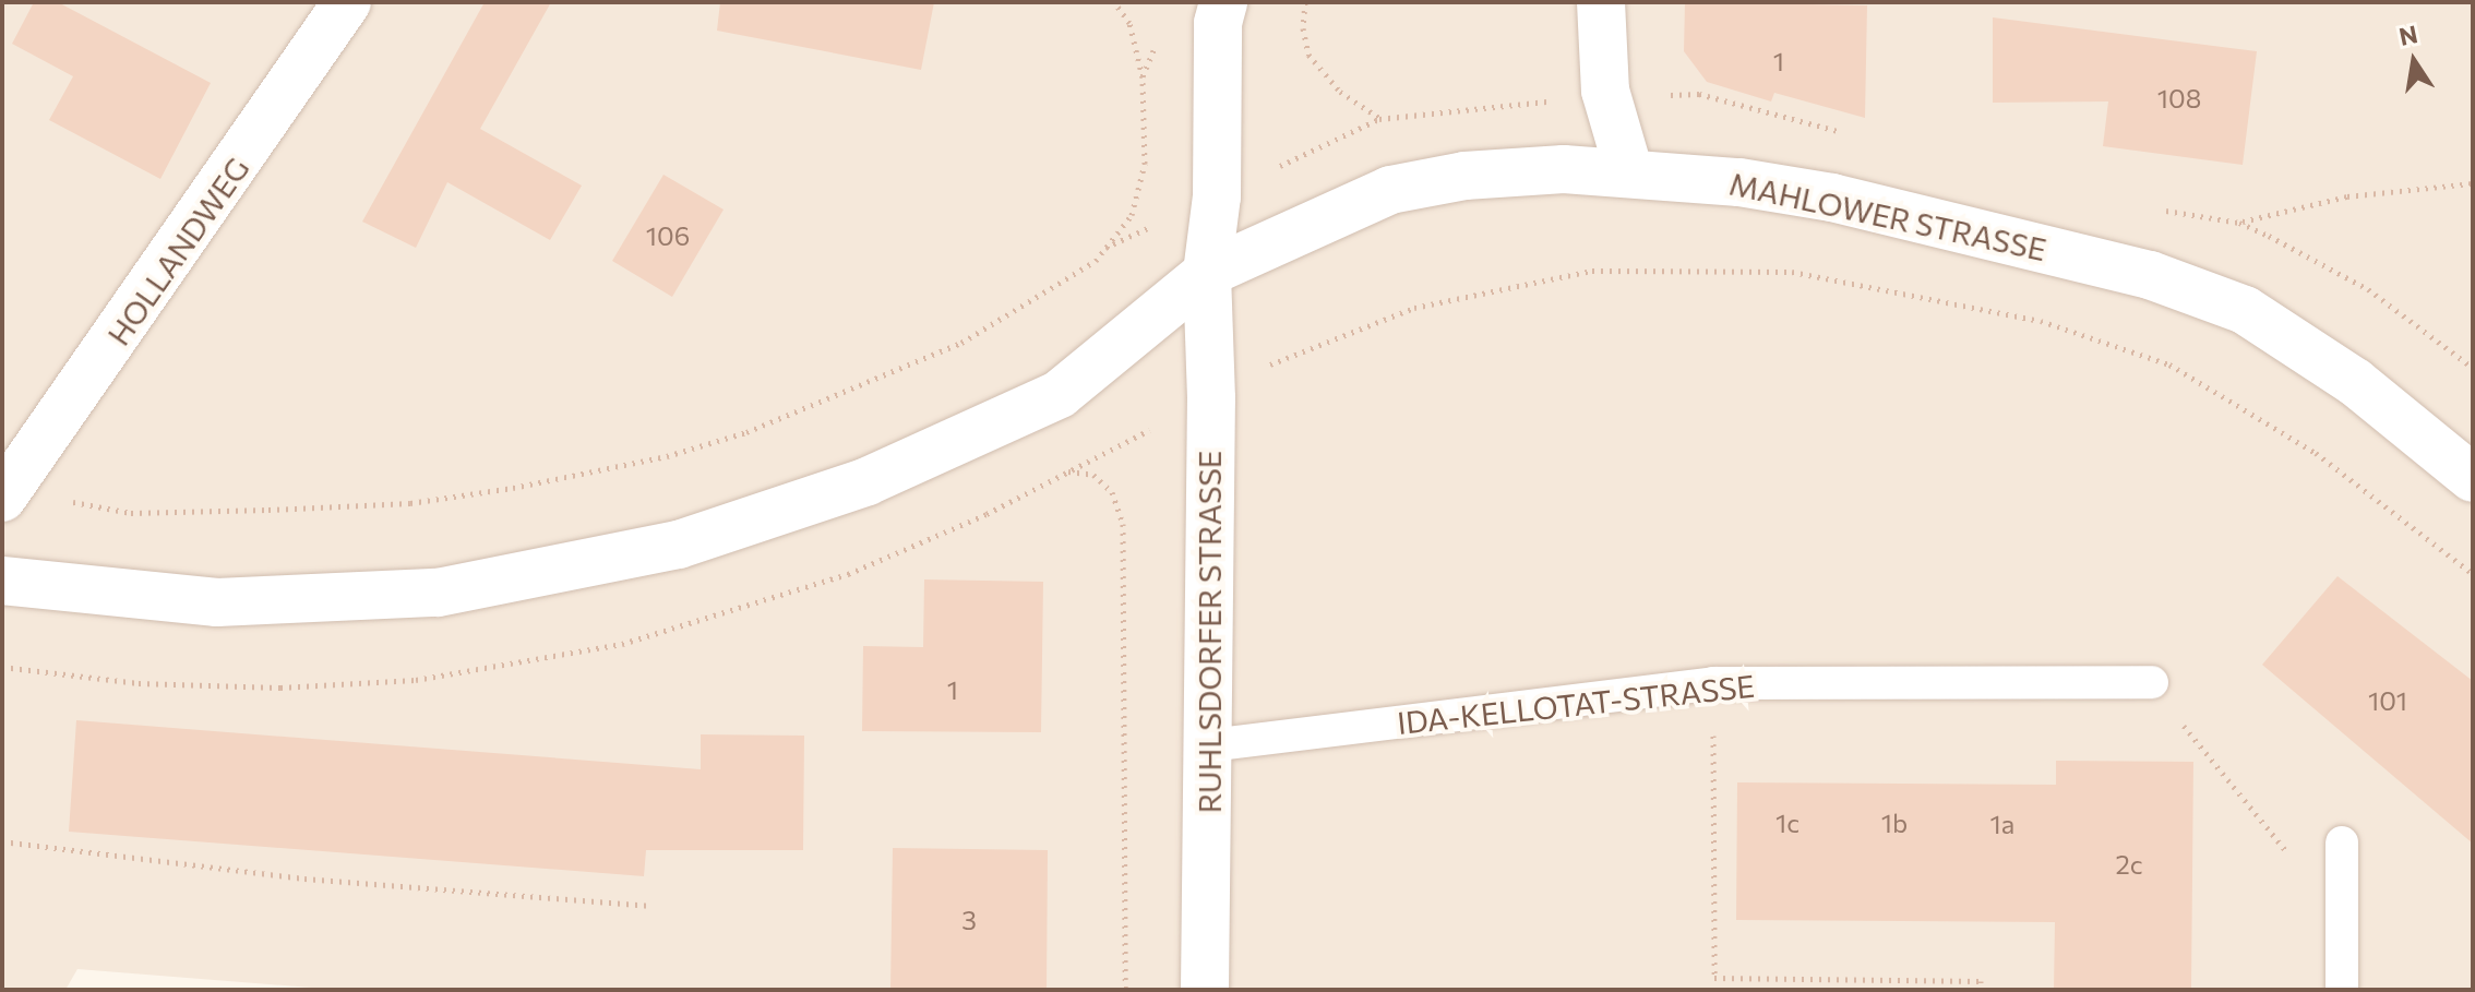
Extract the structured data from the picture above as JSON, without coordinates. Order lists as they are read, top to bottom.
{
  "streets": {
    "street": ["MAHLOWER STRASSE", "HOLLANDWEG", "RUHLSDORFER STRASSE"],
    "lane": ["IDA-KELLOTAT-STRASSE"]
  },
  "crossings": [
    ["MAHLOWER STRASSE", "RUHLSDORFER STRASSE"],
    ["RUHLSDORFER STRASSE", "IDA-KELLOTAT-STRASSE"]
  ],
  "house_numbers": [
    "1",
    "108",
    "106",
    "1",
    "101",
    "1c",
    "1b",
    "1a",
    "2c",
    "3"
  ],
  "north": "top"
}
